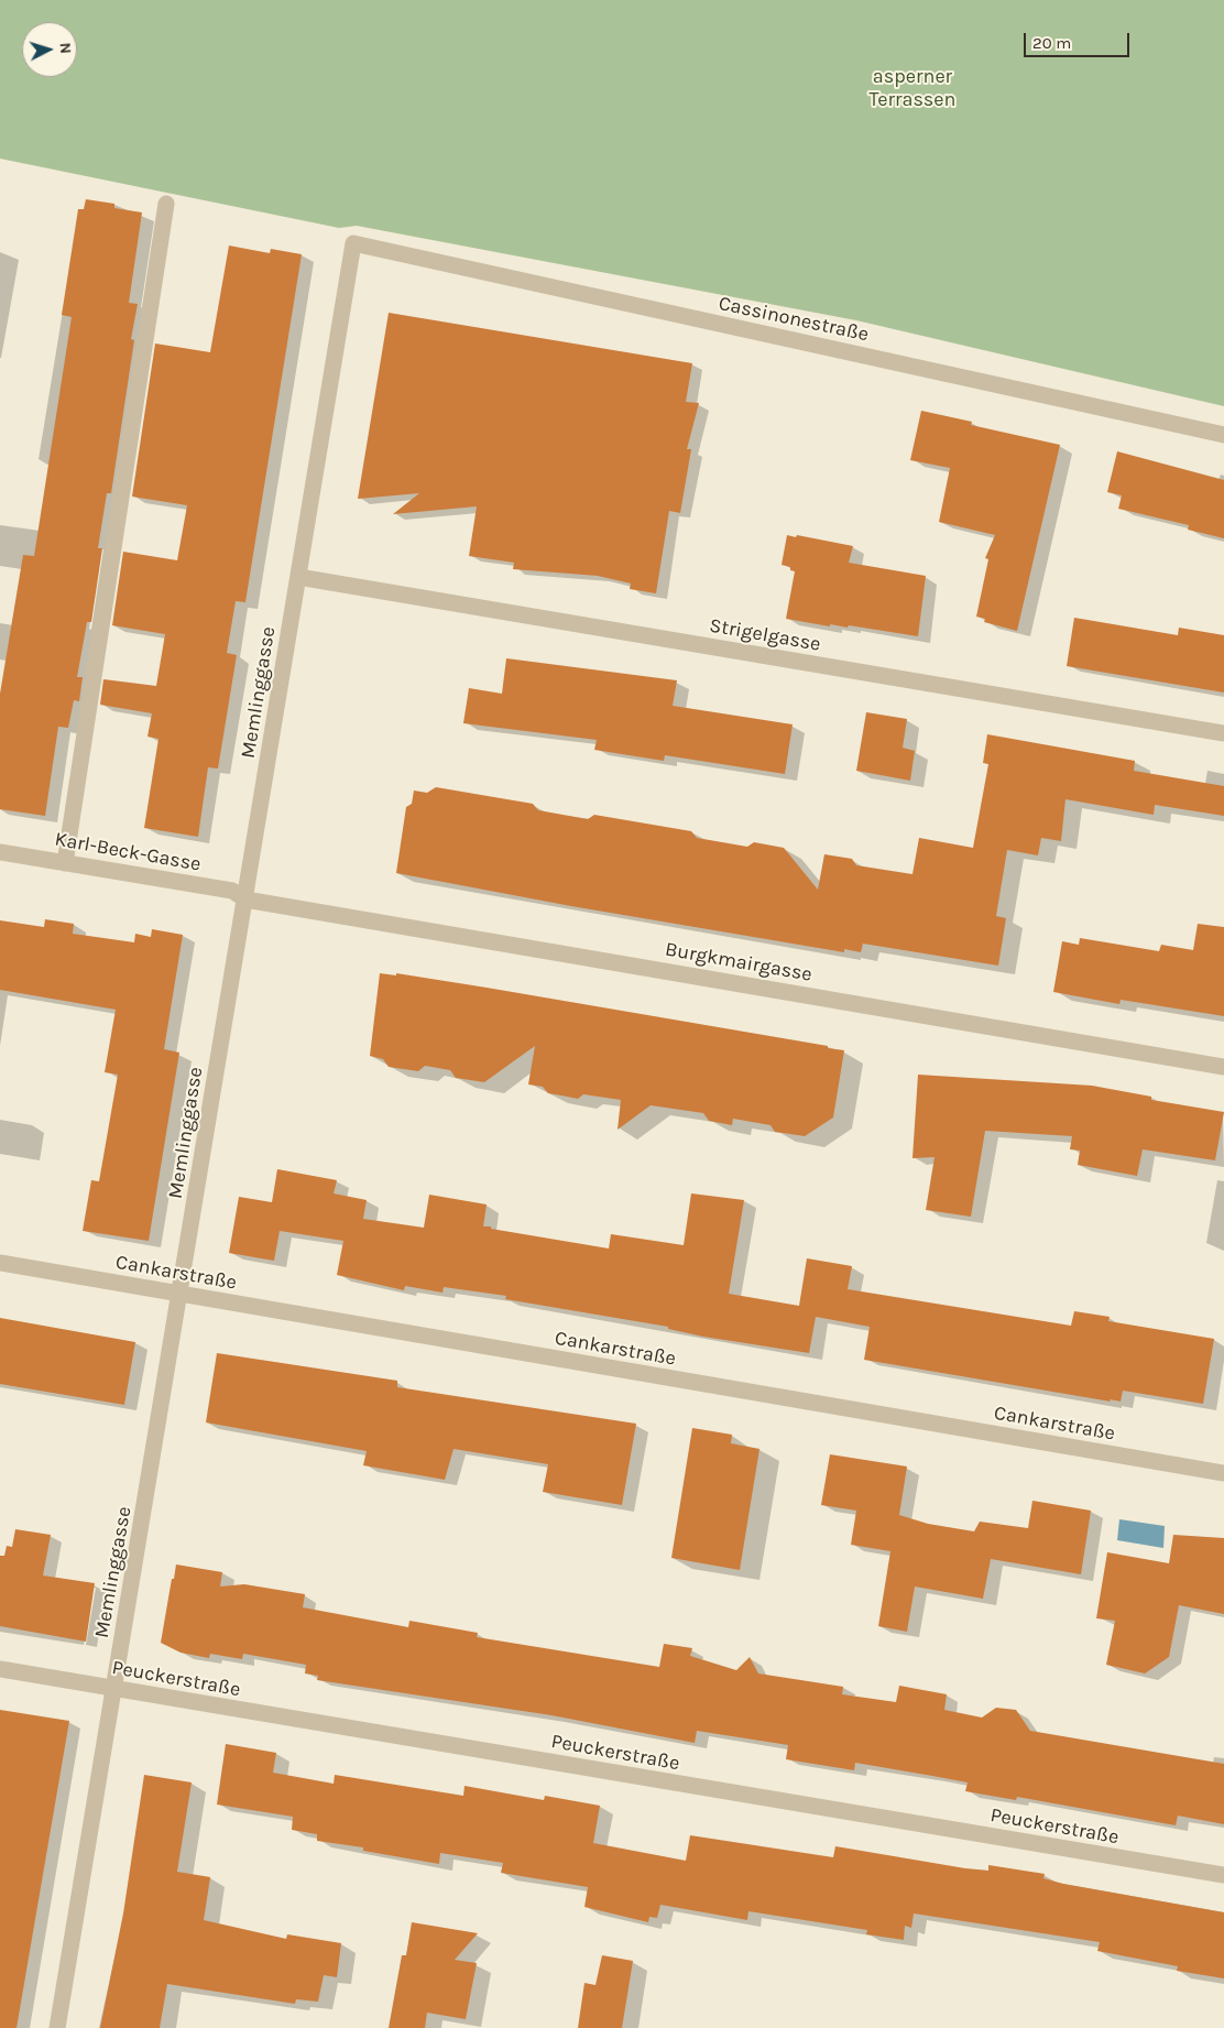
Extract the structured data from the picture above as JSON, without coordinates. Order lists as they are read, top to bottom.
{
  "streets": {
    "street": [
      "Cassinonestraße",
      "Strigelgasse",
      "Memlinggasse",
      "Karl-Beck-Gasse",
      "Burgkmairgasse",
      "Cankarstraße",
      "Peuckerstraße"
    ]
  },
  "crossings": [
    ["Cassinonestraße", "Memlinggasse"],
    ["Strigelgasse", "Memlinggasse"],
    ["Memlinggasse", "Karl-Beck-Gasse"],
    ["Memlinggasse", "Burgkmairgasse"],
    ["Memlinggasse", "Cankarstraße"],
    ["Memlinggasse", "Peuckerstraße"],
    ["Karl-Beck-Gasse", "Burgkmairgasse"]
  ],
  "parks": ["asperner Terrassen"],
  "scale_bar": "20 m",
  "north": "right"
}
